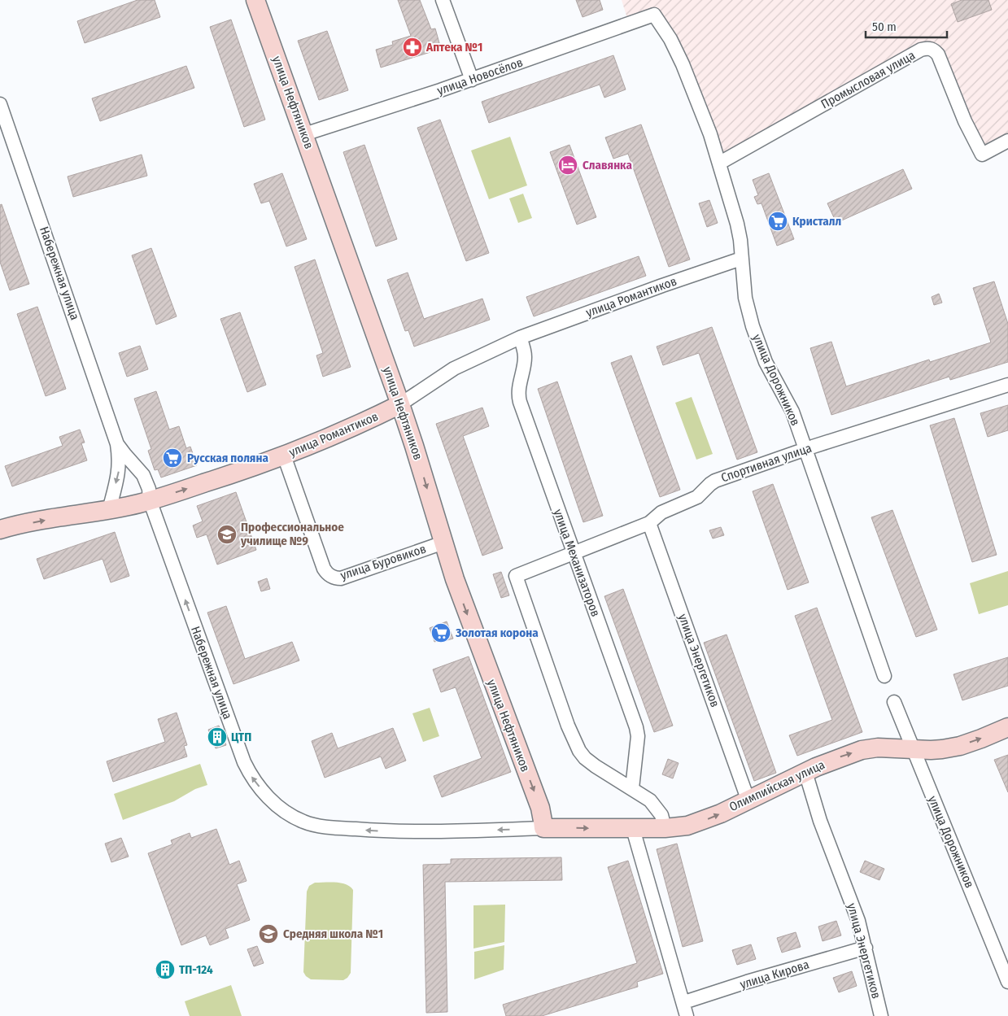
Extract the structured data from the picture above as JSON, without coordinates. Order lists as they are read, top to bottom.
{
  "streets": {
    "street": [
      "улица Новосёлов",
      "Промысловая улица",
      "улица Нефтяников",
      "Набережная улица",
      "улица Романтиков",
      "улица Дорожников",
      "Спортивная улица",
      "улица Буровиков",
      "улица Механизаторов",
      "улица Энергетиков",
      "Олимпийская улица",
      "улица Кирова"
    ]
  },
  "crossings": [
    ["улица Новосёлов", "улица Нефтяников"],
    ["улица Новосёлов", "улица Дорожников"],
    ["Промысловая улица", "улица Дорожников"],
    ["улица Нефтяников", "Набережная улица"],
    ["улица Нефтяников", "улица Романтиков"],
    ["улица Нефтяников", "улица Буровиков"],
    ["улица Нефтяников", "Олимпийская улица"],
    ["Набережная улица", "улица Романтиков"],
    ["Набережная улица", "Олимпийская улица"],
    ["улица Романтиков", "улица Дорожников"],
    ["улица Романтиков", "улица Буровиков"],
    ["улица Романтиков", "улица Механизаторов"],
    ["улица Дорожников", "Спортивная улица"],
    ["улица Дорожников", "Олимпийская улица"],
    ["Спортивная улица", "улица Механизаторов"],
    ["Спортивная улица", "улица Энергетиков"],
    ["улица Энергетиков", "Олимпийская улица"],
    ["улица Энергетиков", "улица Кирова"]
  ],
  "one_way": ["улица Нефтяников", "Олимпийская улица"],
  "places": {
    "pharmacy": ["Аптека №1"],
    "hotel": ["Славянка"],
    "supermarket": ["Кристалл", "Русская поляна", "Золотая корона"],
    "school or university": ["Профессиональное училище №9", "Средняя школа №1"],
    "building": ["ЦТП", "ТП-124"]
  },
  "scale_bar": "50 m"
}
